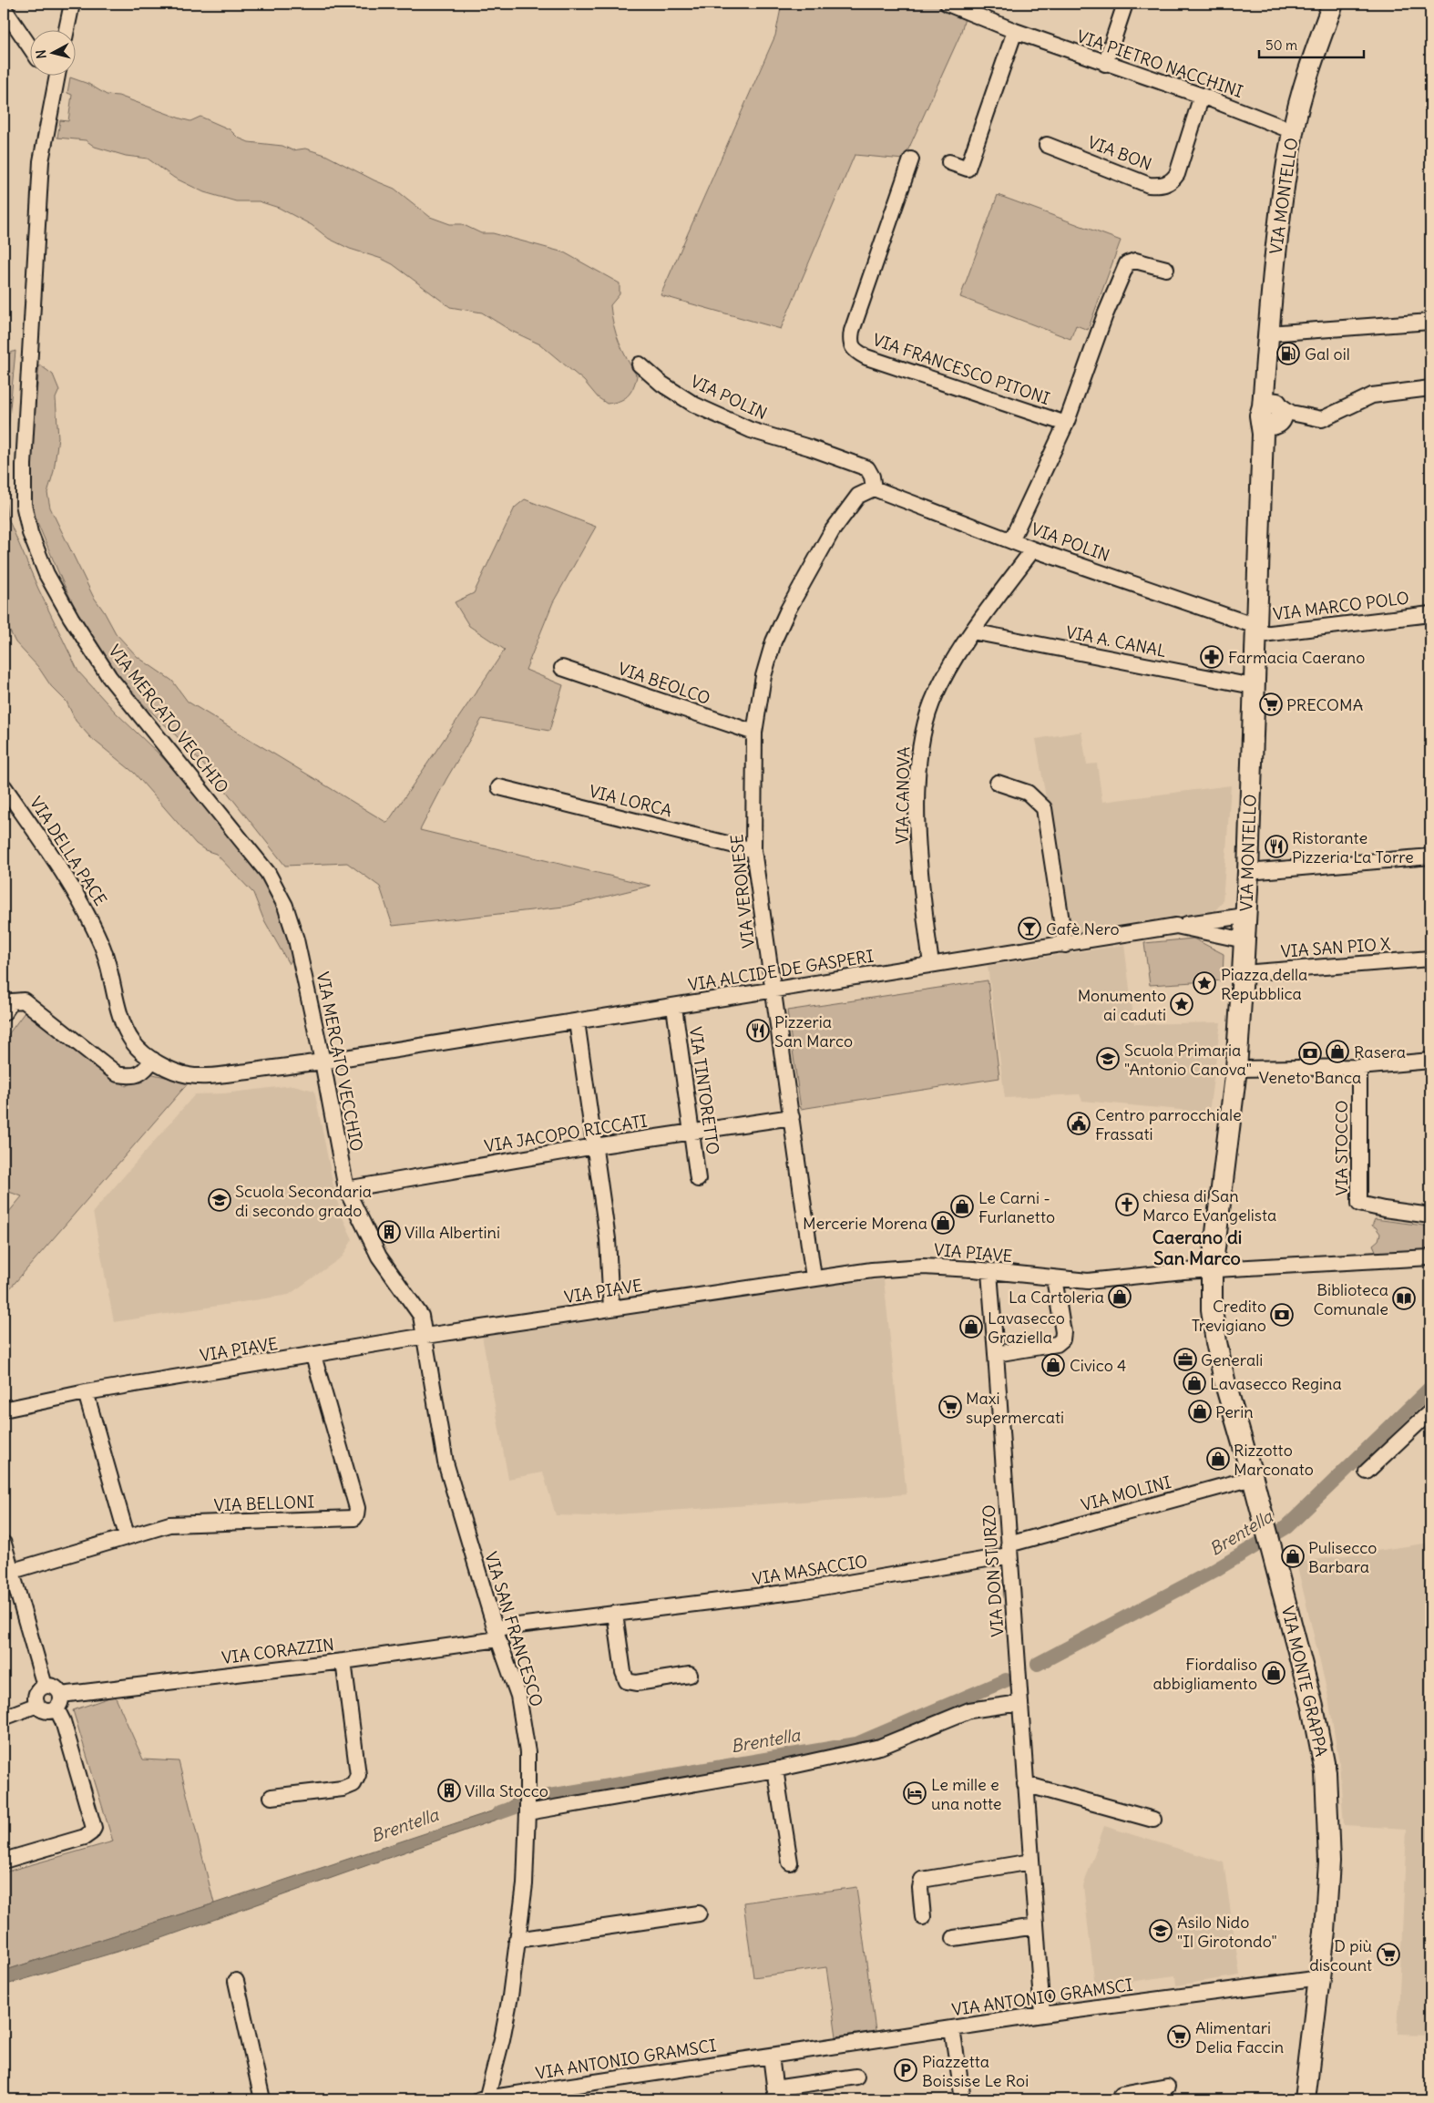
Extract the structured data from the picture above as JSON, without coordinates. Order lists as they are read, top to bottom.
{
  "streets": {
    "main road": ["VIA MONTELLO", "VIA MONTE GRAPPA"],
    "street": [
      "VIA PIETRO NACCHINI",
      "VIA BON",
      "VIA FRANCESCO PITONI",
      "VIA POLIN",
      "VIA MARCO POLO",
      "VIA A. CANAL",
      "VIA BEOLCO",
      "VIA MERCATO VECCHIO",
      "VIA CANOVA",
      "VIA LORCA",
      "VIA DELLA PACE",
      "VIA VERONESE",
      "VIA SAN PIO X",
      "VIA ALCIDE DE GASPERI",
      "VIA TINTORETTO",
      "VIA JACOPO RICCATI",
      "VIA STOCCO",
      "VIA PIAVE",
      "VIA MOLINI",
      "VIA BELLONI",
      "VIA MASACCIO",
      "VIA DON STURZO",
      "VIA SAN FRANCESCO",
      "VIA CORAZZIN",
      "VIA ANTONIO GRAMSCI"
    ]
  },
  "crossings": [
    ["VIA PIETRO NACCHINI", "VIA BON"],
    ["VIA PIETRO NACCHINI", "VIA MONTELLO"],
    ["VIA MONTELLO", "VIA POLIN"],
    ["VIA MONTELLO", "VIA MARCO POLO"],
    ["VIA MONTELLO", "VIA A. CANAL"],
    ["VIA MONTELLO", "VIA SAN PIO X"],
    ["VIA MONTELLO", "VIA ALCIDE DE GASPERI"],
    ["VIA MONTELLO", "VIA PIAVE"],
    ["VIA MONTELLO", "VIA MONTE GRAPPA"],
    ["VIA POLIN", "VIA MARCO POLO"],
    ["VIA POLIN", "VIA CANOVA"],
    ["VIA POLIN", "VIA VERONESE"],
    ["VIA A. CANAL", "VIA CANOVA"],
    ["VIA BEOLCO", "VIA VERONESE"],
    ["VIA MERCATO VECCHIO", "VIA DELLA PACE"],
    ["VIA MERCATO VECCHIO", "VIA ALCIDE DE GASPERI"],
    ["VIA MERCATO VECCHIO", "VIA JACOPO RICCATI"],
    ["VIA MERCATO VECCHIO", "VIA PIAVE"],
    ["VIA MERCATO VECCHIO", "VIA SAN FRANCESCO"],
    ["VIA CANOVA", "VIA ALCIDE DE GASPERI"],
    ["VIA LORCA", "VIA VERONESE"],
    ["VIA DELLA PACE", "VIA ALCIDE DE GASPERI"],
    ["VIA VERONESE", "VIA ALCIDE DE GASPERI"],
    ["VIA VERONESE", "VIA JACOPO RICCATI"],
    ["VIA VERONESE", "VIA PIAVE"],
    ["VIA ALCIDE DE GASPERI", "VIA TINTORETTO"],
    ["VIA TINTORETTO", "VIA JACOPO RICCATI"],
    ["VIA PIAVE", "VIA BELLONI"],
    ["VIA PIAVE", "VIA DON STURZO"],
    ["VIA PIAVE", "VIA SAN FRANCESCO"],
    ["VIA PIAVE", "VIA MONTE GRAPPA"],
    ["VIA MOLINI", "VIA MASACCIO"],
    ["VIA MOLINI", "VIA DON STURZO"],
    ["VIA MOLINI", "VIA MONTE GRAPPA"],
    ["VIA MASACCIO", "VIA DON STURZO"],
    ["VIA MASACCIO", "VIA SAN FRANCESCO"],
    ["VIA MASACCIO", "VIA CORAZZIN"],
    ["VIA DON STURZO", "VIA ANTONIO GRAMSCI"],
    ["VIA SAN FRANCESCO", "VIA CORAZZIN"],
    ["VIA SAN FRANCESCO", "VIA ANTONIO GRAMSCI"],
    ["VIA MONTE GRAPPA", "VIA ANTONIO GRAMSCI"]
  ],
  "districts": ["Caerano di San Marco"],
  "water": ["Brentella"],
  "places": {
    "fuel station": ["Gal oil"],
    "pharmacy": ["Farmacia Caerano"],
    "supermarket": [
      "PRECOMA",
      "Maxi supermercati",
      "D più discount",
      "Alimentari Delia Faccin"
    ],
    "restaurant": ["Ristorante Pizzeria La Torre", "Pizzeria San Marco"],
    "bar": ["Cafè Nero"],
    "place": ["Piazza della Repubblica", "Monumento ai caduti"],
    "shop": [
      "Rasera",
      "Le Carni - Furlanetto",
      "Mercerie Morena",
      "La Cartoleria",
      "Lavasecco Graziella",
      "Civico 4",
      "Lavasecco Regina",
      "Perin",
      "Rizzotto Marconato",
      "Pulisecco Barbara",
      "Fiordaliso abbigliamento"
    ],
    "bank": ["Veneto Banca", "Credito Trevigiano"],
    "school or university": ["Scuola Primaria \"Antonio Canova\"", "Scuola Secondaria di secondo grado", "Asilo Nido \"Il Girotondo\""],
    "public building": ["Centro parrocchiale Frassati"],
    "church": ["chiesa di San Marco Evangelista"],
    "building": ["Villa Albertini", "Villa Stocco"],
    "library": ["Biblioteca Comunale"],
    "office": ["Generali"],
    "hotel": ["Le mille e una notte"],
    "parking": ["Piazzetta Boissise Le Roi"]
  },
  "scale_bar": "50 m",
  "north": "left"
}
